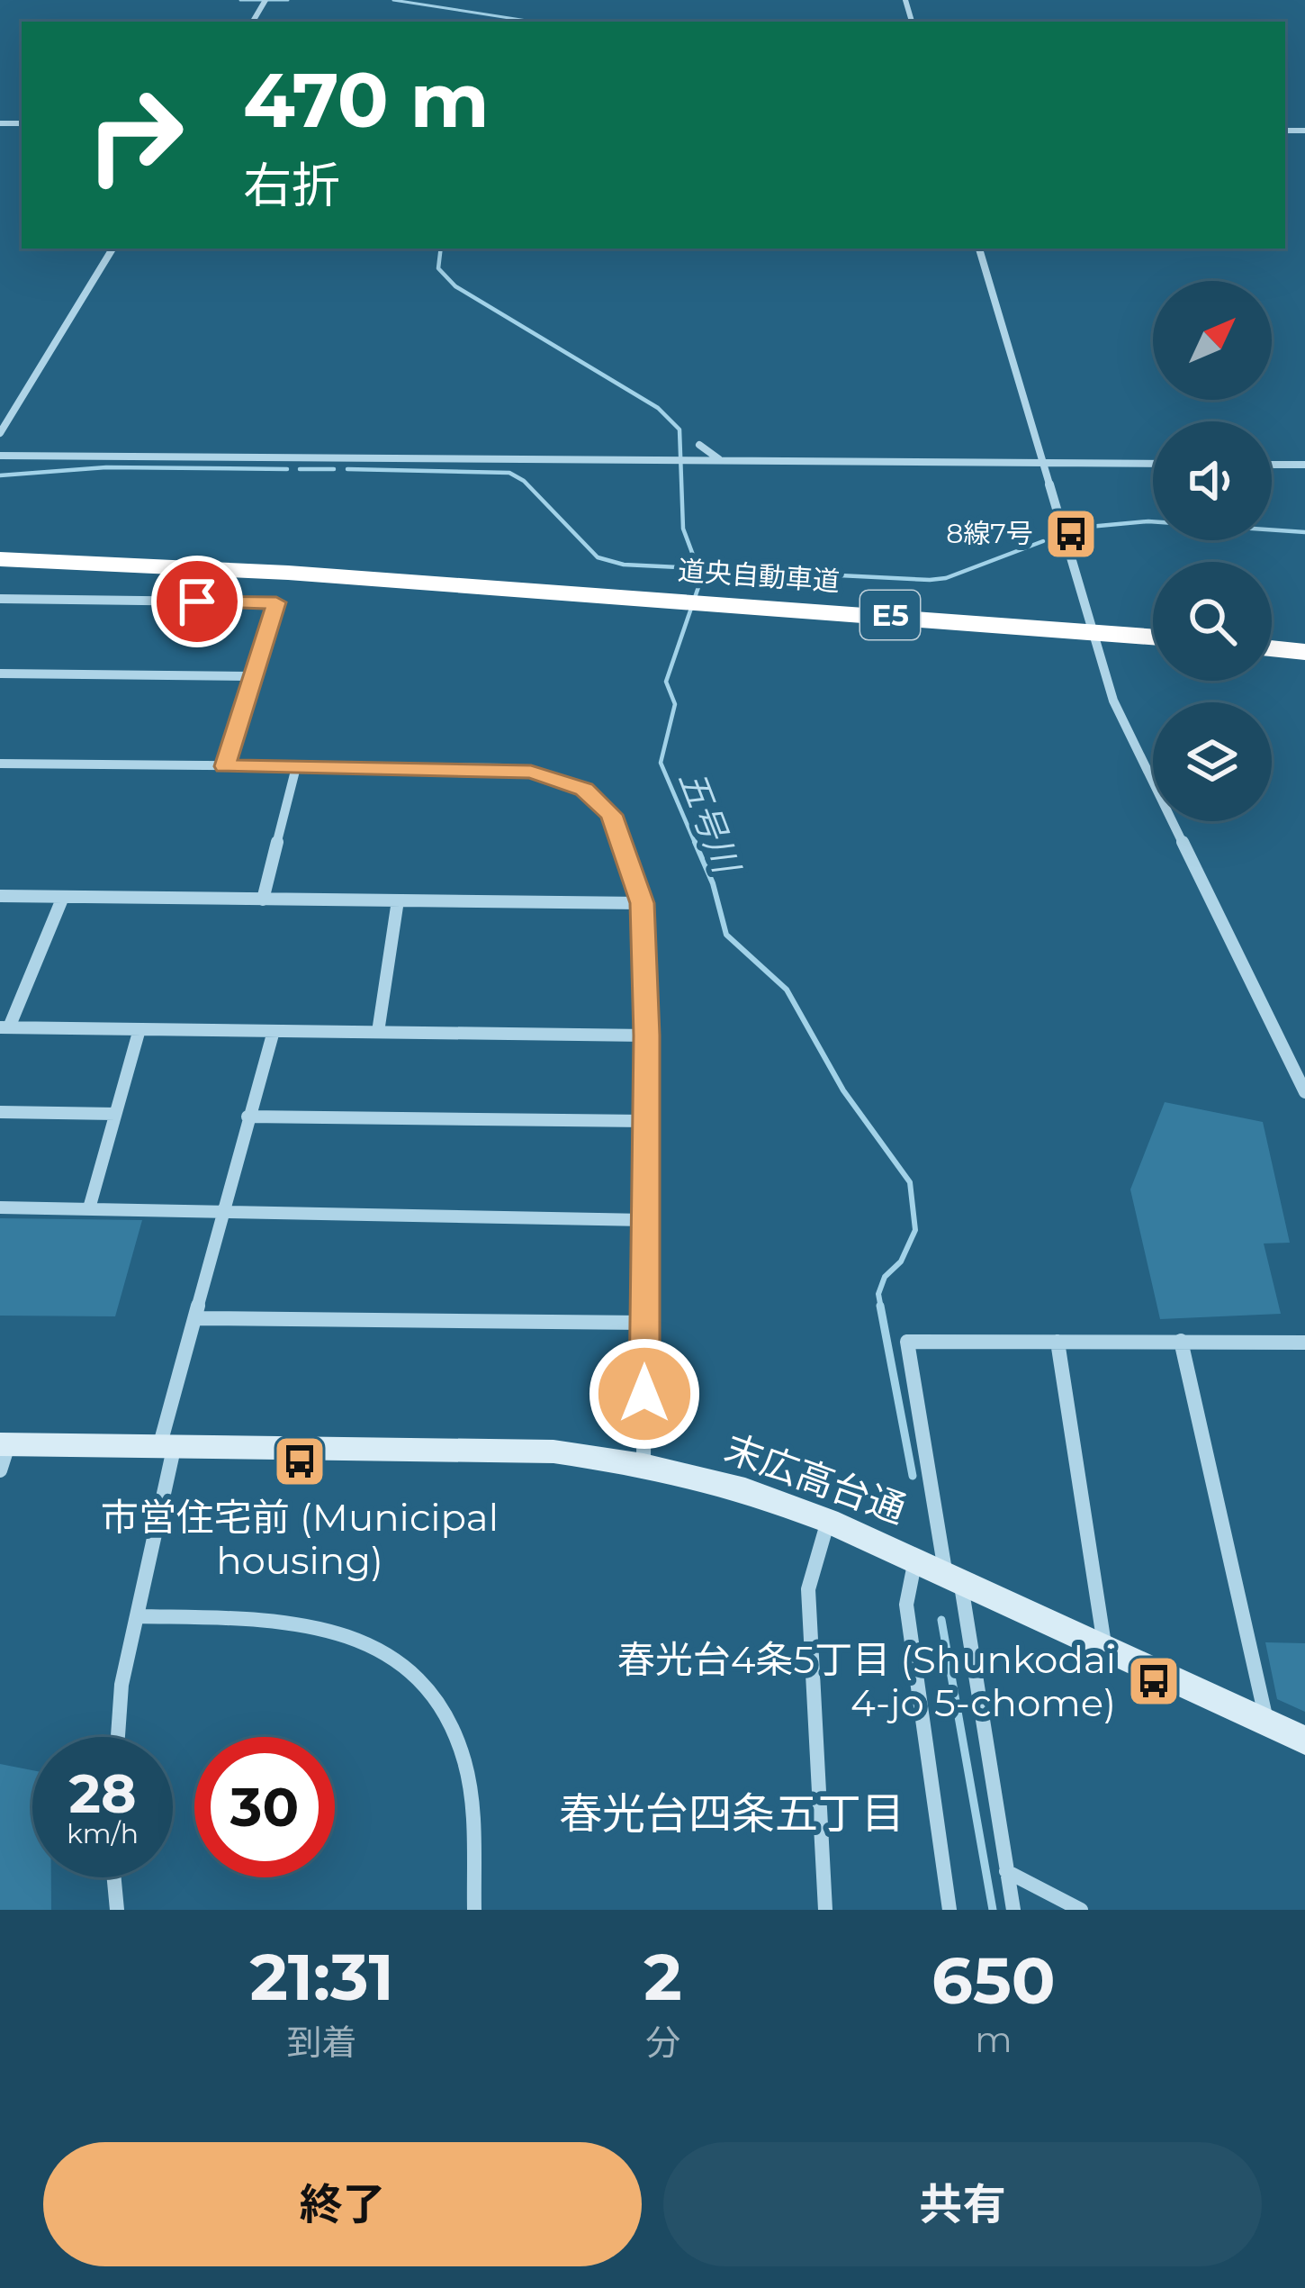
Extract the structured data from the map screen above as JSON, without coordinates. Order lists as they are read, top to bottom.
{
  "streets": {
    "highway": ["道央自動車道", "E5"],
    "street": ["末広高台通"]
  },
  "districts": ["春光台四条五丁目"],
  "water": ["五号川"],
  "places": {
    "bus stop": ["8線7号", "市営住宅前 (Municipal housing)", "春光台4条5丁目 (Shunkodai 4-jo 5-chome)"]
  },
  "north": "top right",
  "page": {
    "turn": ["470 m", "右折"],
    "speed": "28 km/h",
    "limit": "30",
    "eta": [
      "21:31",
      "到着",
      "2",
      "分",
      "650",
      "m"
    ],
    "buttons": ["終了", "共有"]
  }
}
